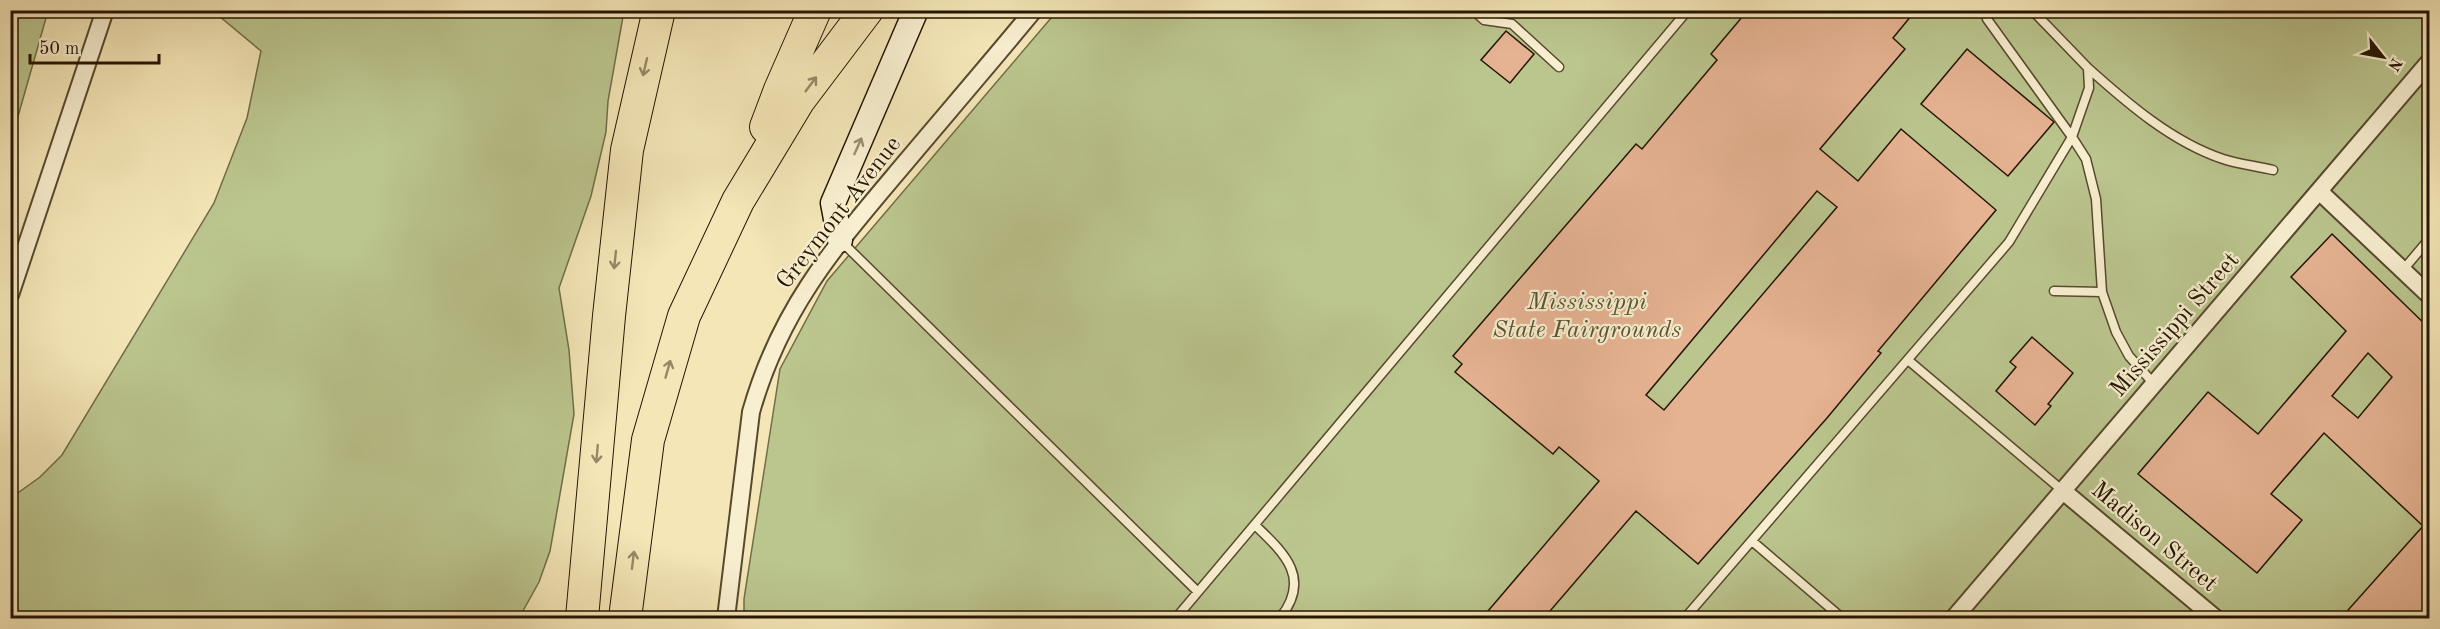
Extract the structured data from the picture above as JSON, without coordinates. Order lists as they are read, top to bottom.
{
  "streets": {
    "street": ["Greymont Avenue", "Mississippi Street", "Madison Street"]
  },
  "crossings": [
    ["Mississippi Street", "Madison Street"]
  ],
  "parks": ["Mississippi State Fairgrounds"],
  "scale_bar": "50 m",
  "north": "bottom right"
}
